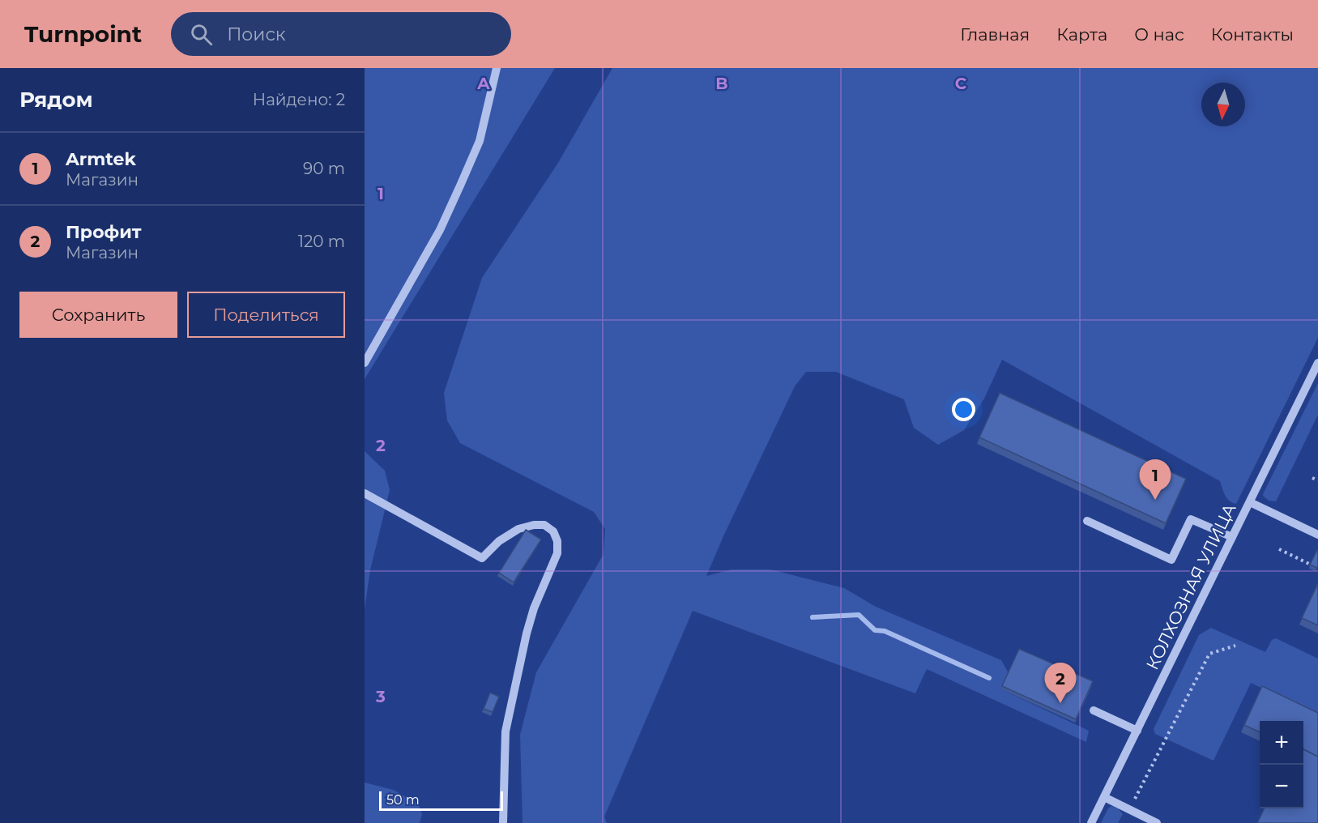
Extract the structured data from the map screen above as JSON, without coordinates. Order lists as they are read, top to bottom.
{
  "streets": {
    "street": ["КОЛХОЗНАЯ УЛИЦА"]
  },
  "scale_bar": "50 m",
  "north": "bottom",
  "page": {
    "header": "Turnpoint",
    "search": "Поиск",
    "nav": [
      "Главная",
      "Карта",
      "О нас",
      "Контакты"
    ],
    "heading": ["Рядом", "Найдено: 2"],
    "list": [
      {
        "mark": "1",
        "name": "Armtek",
        "note": "Магазин",
        "value": "90 m"
      },
      {
        "mark": "2",
        "name": "Профит",
        "note": "Магазин",
        "value": "120 m"
      }
    ],
    "buttons": ["Сохранить", "Поделиться"],
    "pins": ["1", "2"],
    "map_buttons": ["+", "−"],
    "scale": "50 m"
  },
  "grid": {
    "columns": ["A", "B", "C"],
    "rows": ["1", "2", "3"]
  }
}
